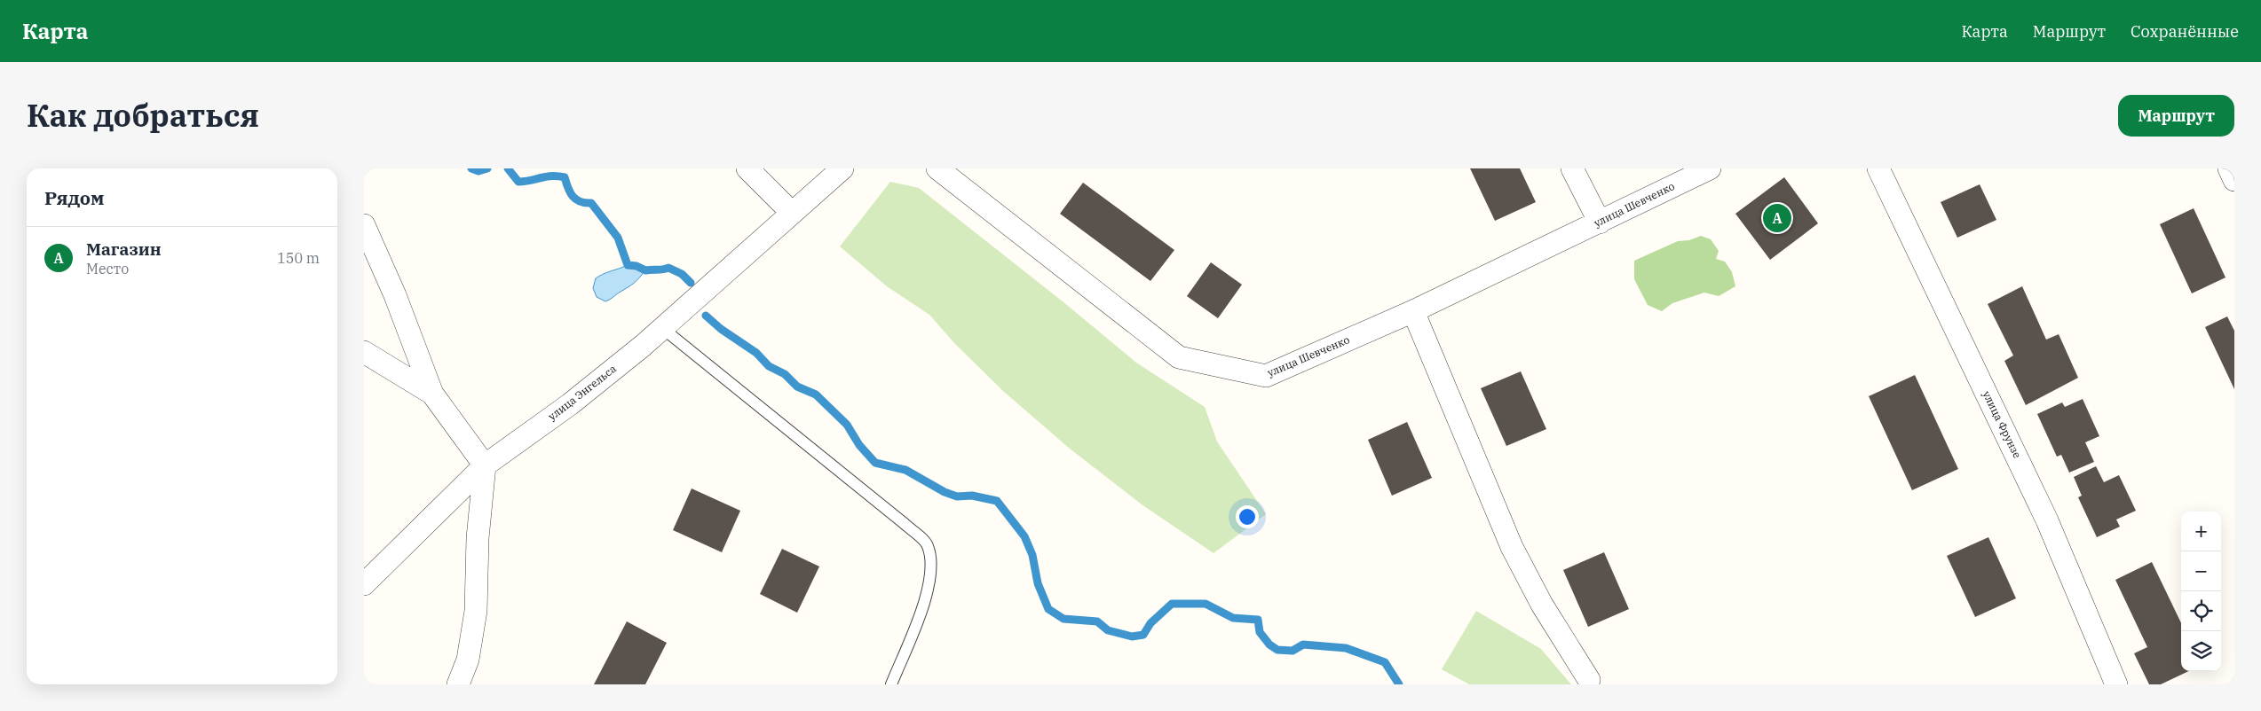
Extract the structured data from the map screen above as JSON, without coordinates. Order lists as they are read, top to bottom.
{
  "streets": {
    "street": ["улица Шевченко", "улица Энгельса", "улица Фрунзе"]
  },
  "page": {
    "header": "Карта",
    "nav": ["Карта", "Маршрут", "Сохранённые"],
    "title": "Как добраться",
    "buttons": "Маршрут",
    "heading": "Рядом",
    "pins": "A",
    "list": [
      {
        "mark": "A",
        "name": "Магазин",
        "note": "Место",
        "value": "150 m"
      }
    ],
    "map_buttons": ["+", "−"]
  }
}
